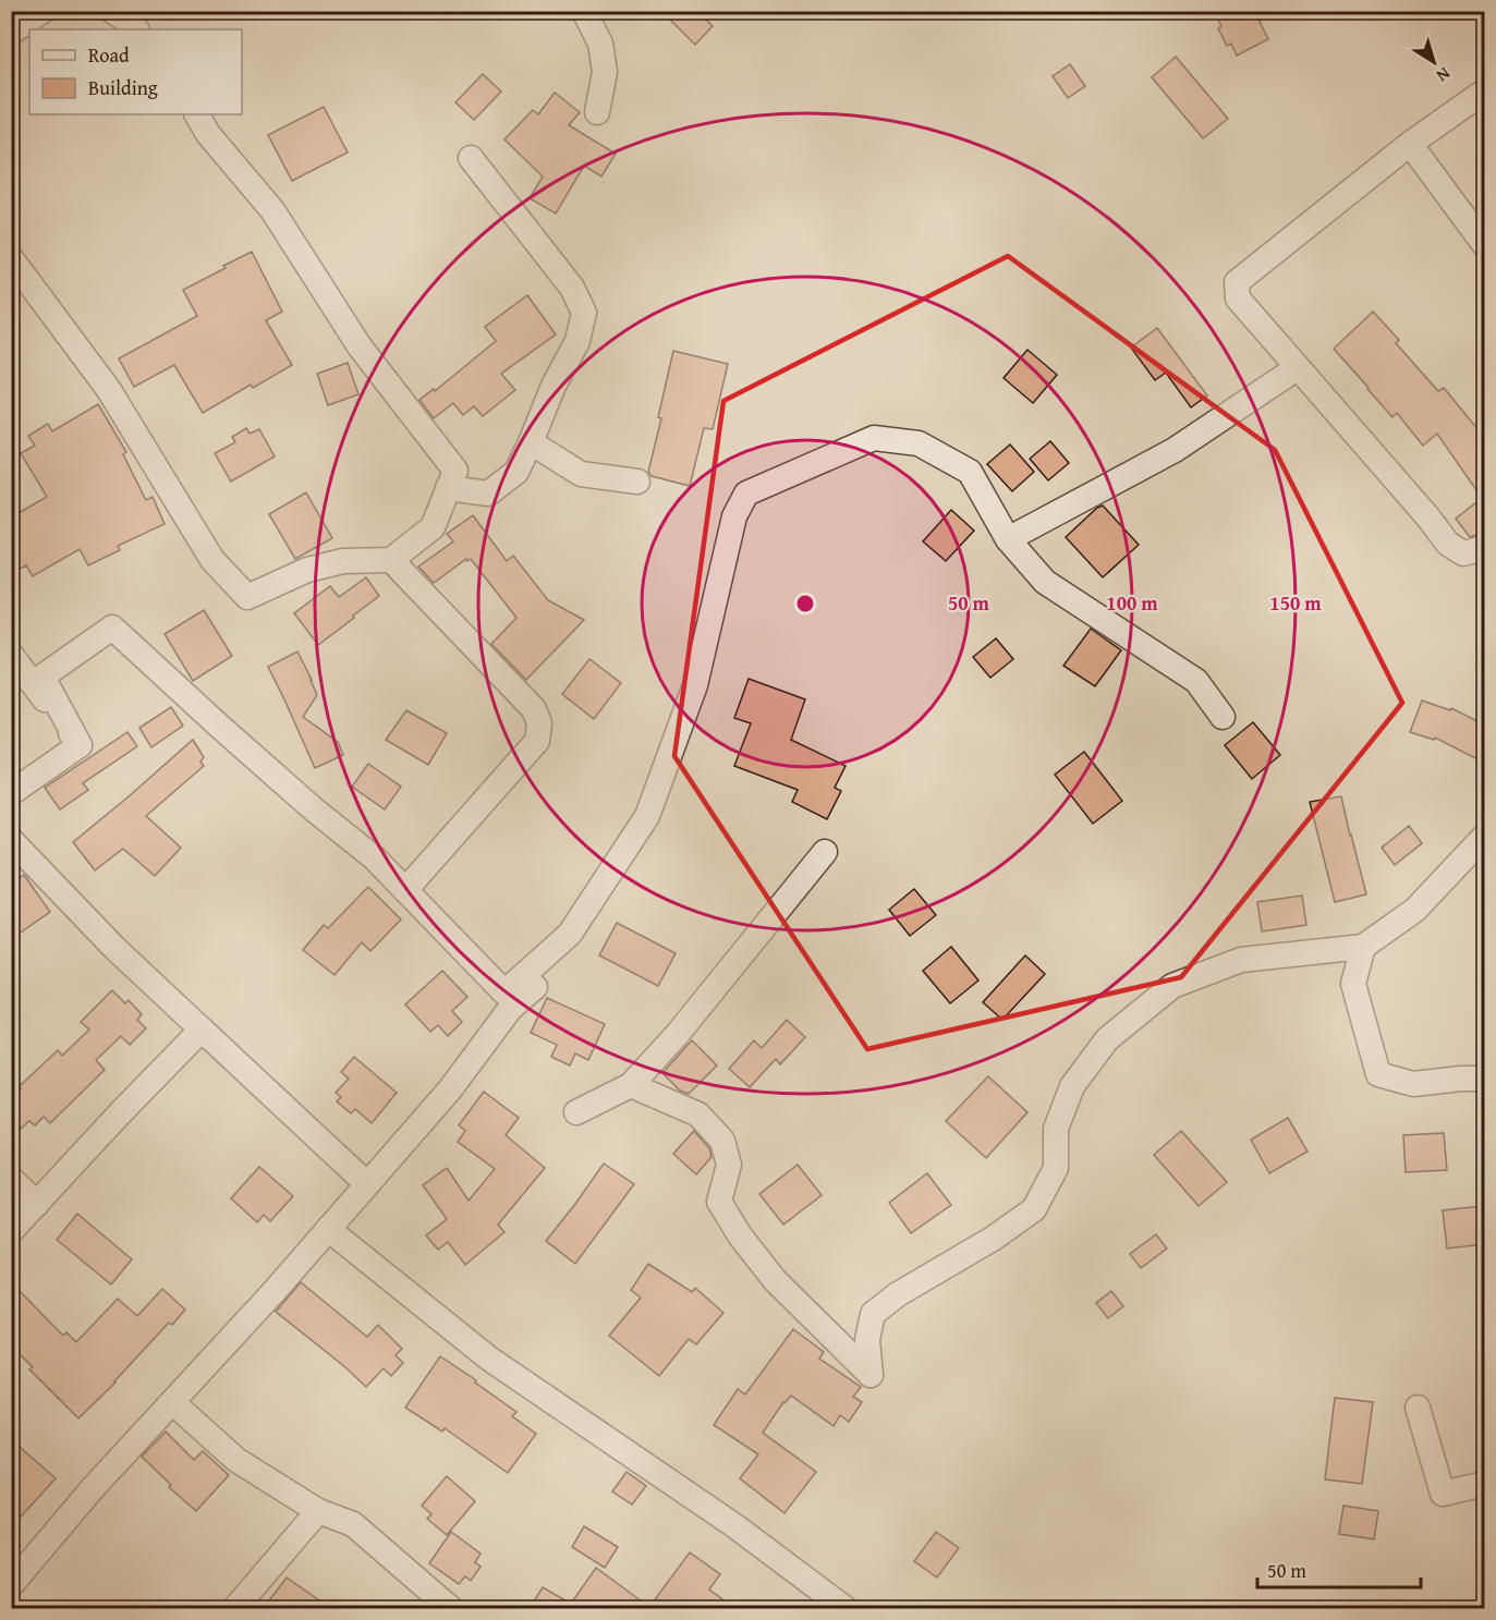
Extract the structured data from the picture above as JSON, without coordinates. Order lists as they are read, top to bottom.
{
  "legend": ["Road", "Building"],
  "scale_bar": "50 m",
  "north": "bottom right",
  "rings": ["50 m", "100 m", "150 m"]
}
